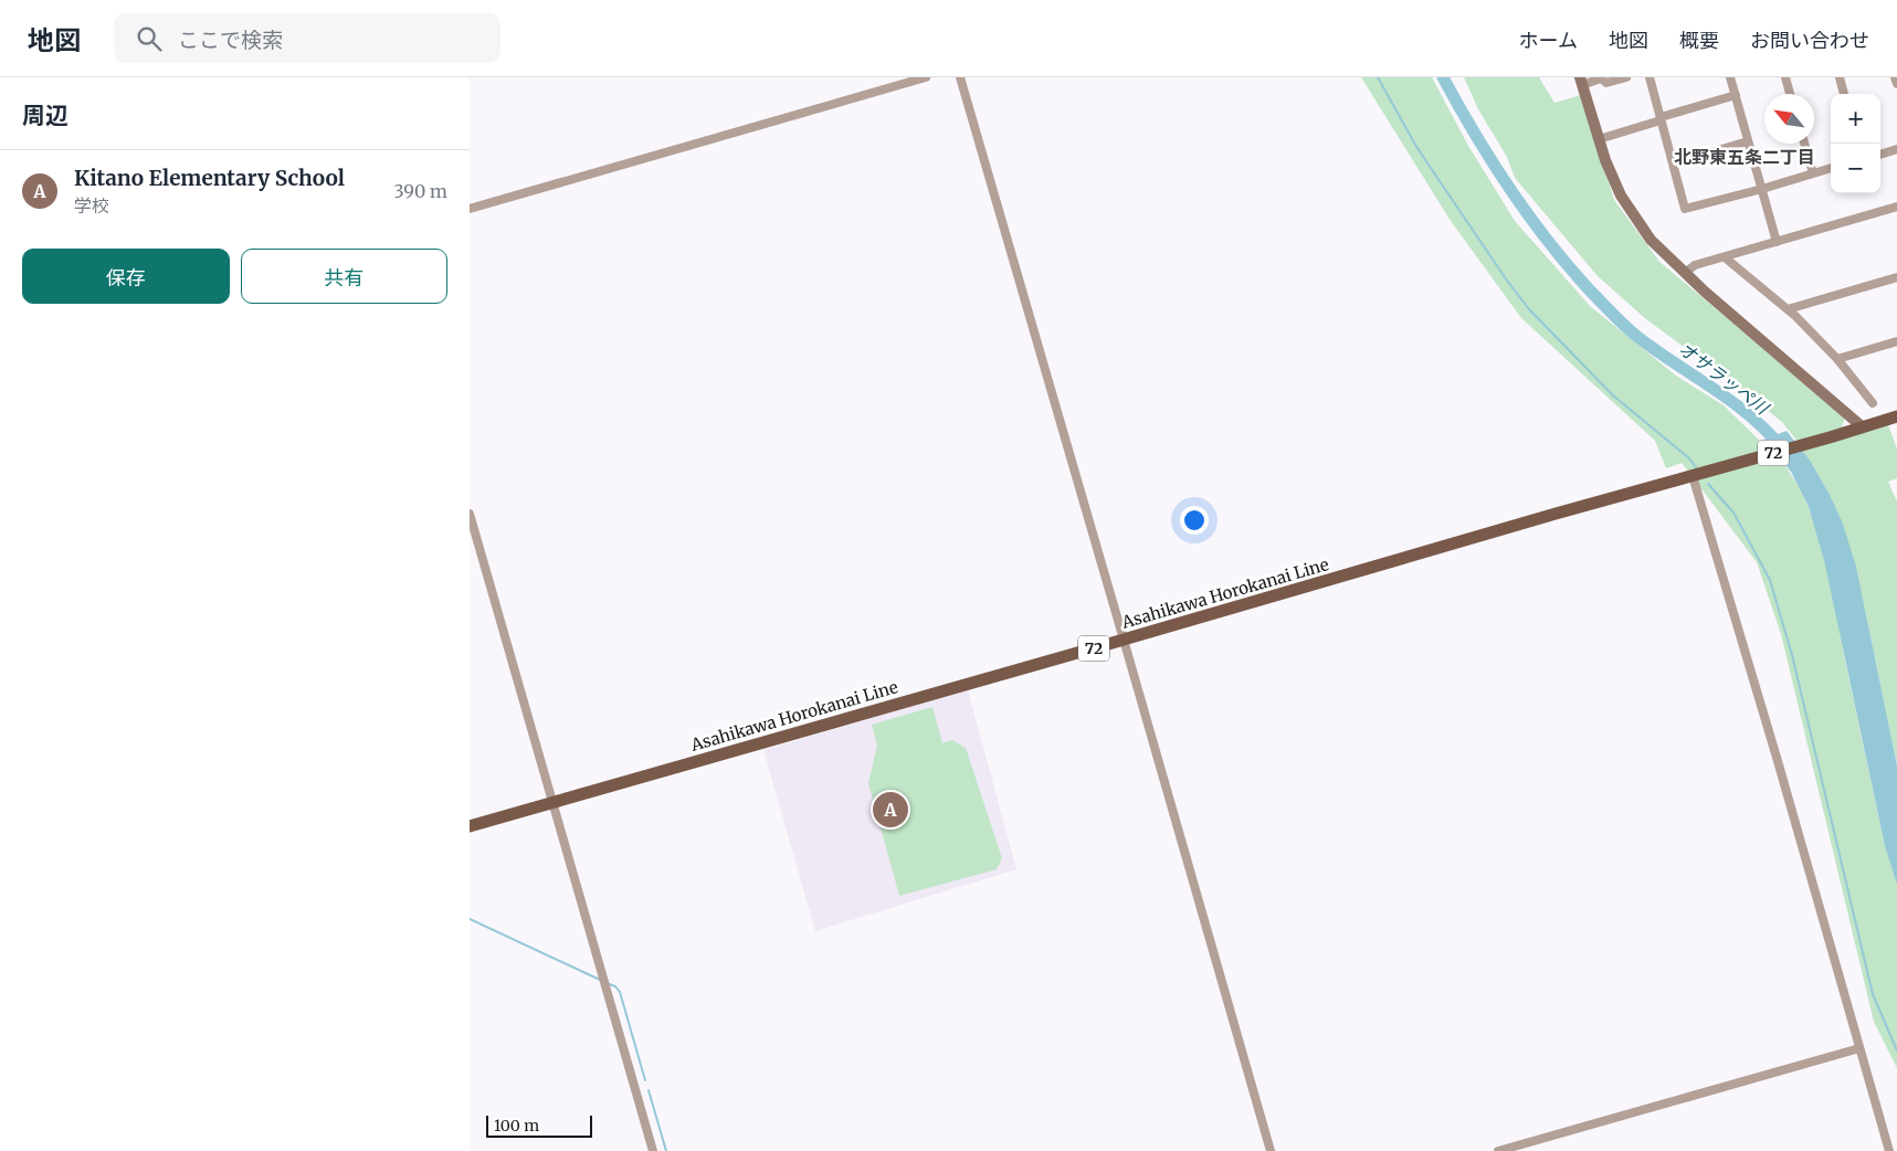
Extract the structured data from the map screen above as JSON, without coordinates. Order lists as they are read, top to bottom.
{
  "streets": {
    "main road": ["72", "Asahikawa Horokanai Line"]
  },
  "crossings": [
    ["72", "Asahikawa Horokanai Line"]
  ],
  "districts": ["北野東五条二丁目"],
  "water": ["オサラッペ川"],
  "scale_bar": "100 m",
  "north": "top left",
  "page": {
    "header": "地図",
    "search": "ここで検索",
    "nav": [
      "ホーム",
      "地図",
      "概要",
      "お問い合わせ"
    ],
    "heading": "周辺",
    "map_buttons": ["+", "−"],
    "list": [
      {
        "mark": "A",
        "name": "Kitano Elementary School",
        "note": "学校",
        "value": "390 m"
      }
    ],
    "buttons": ["保存", "共有"],
    "pins": "A",
    "scale": "100 m"
  }
}
